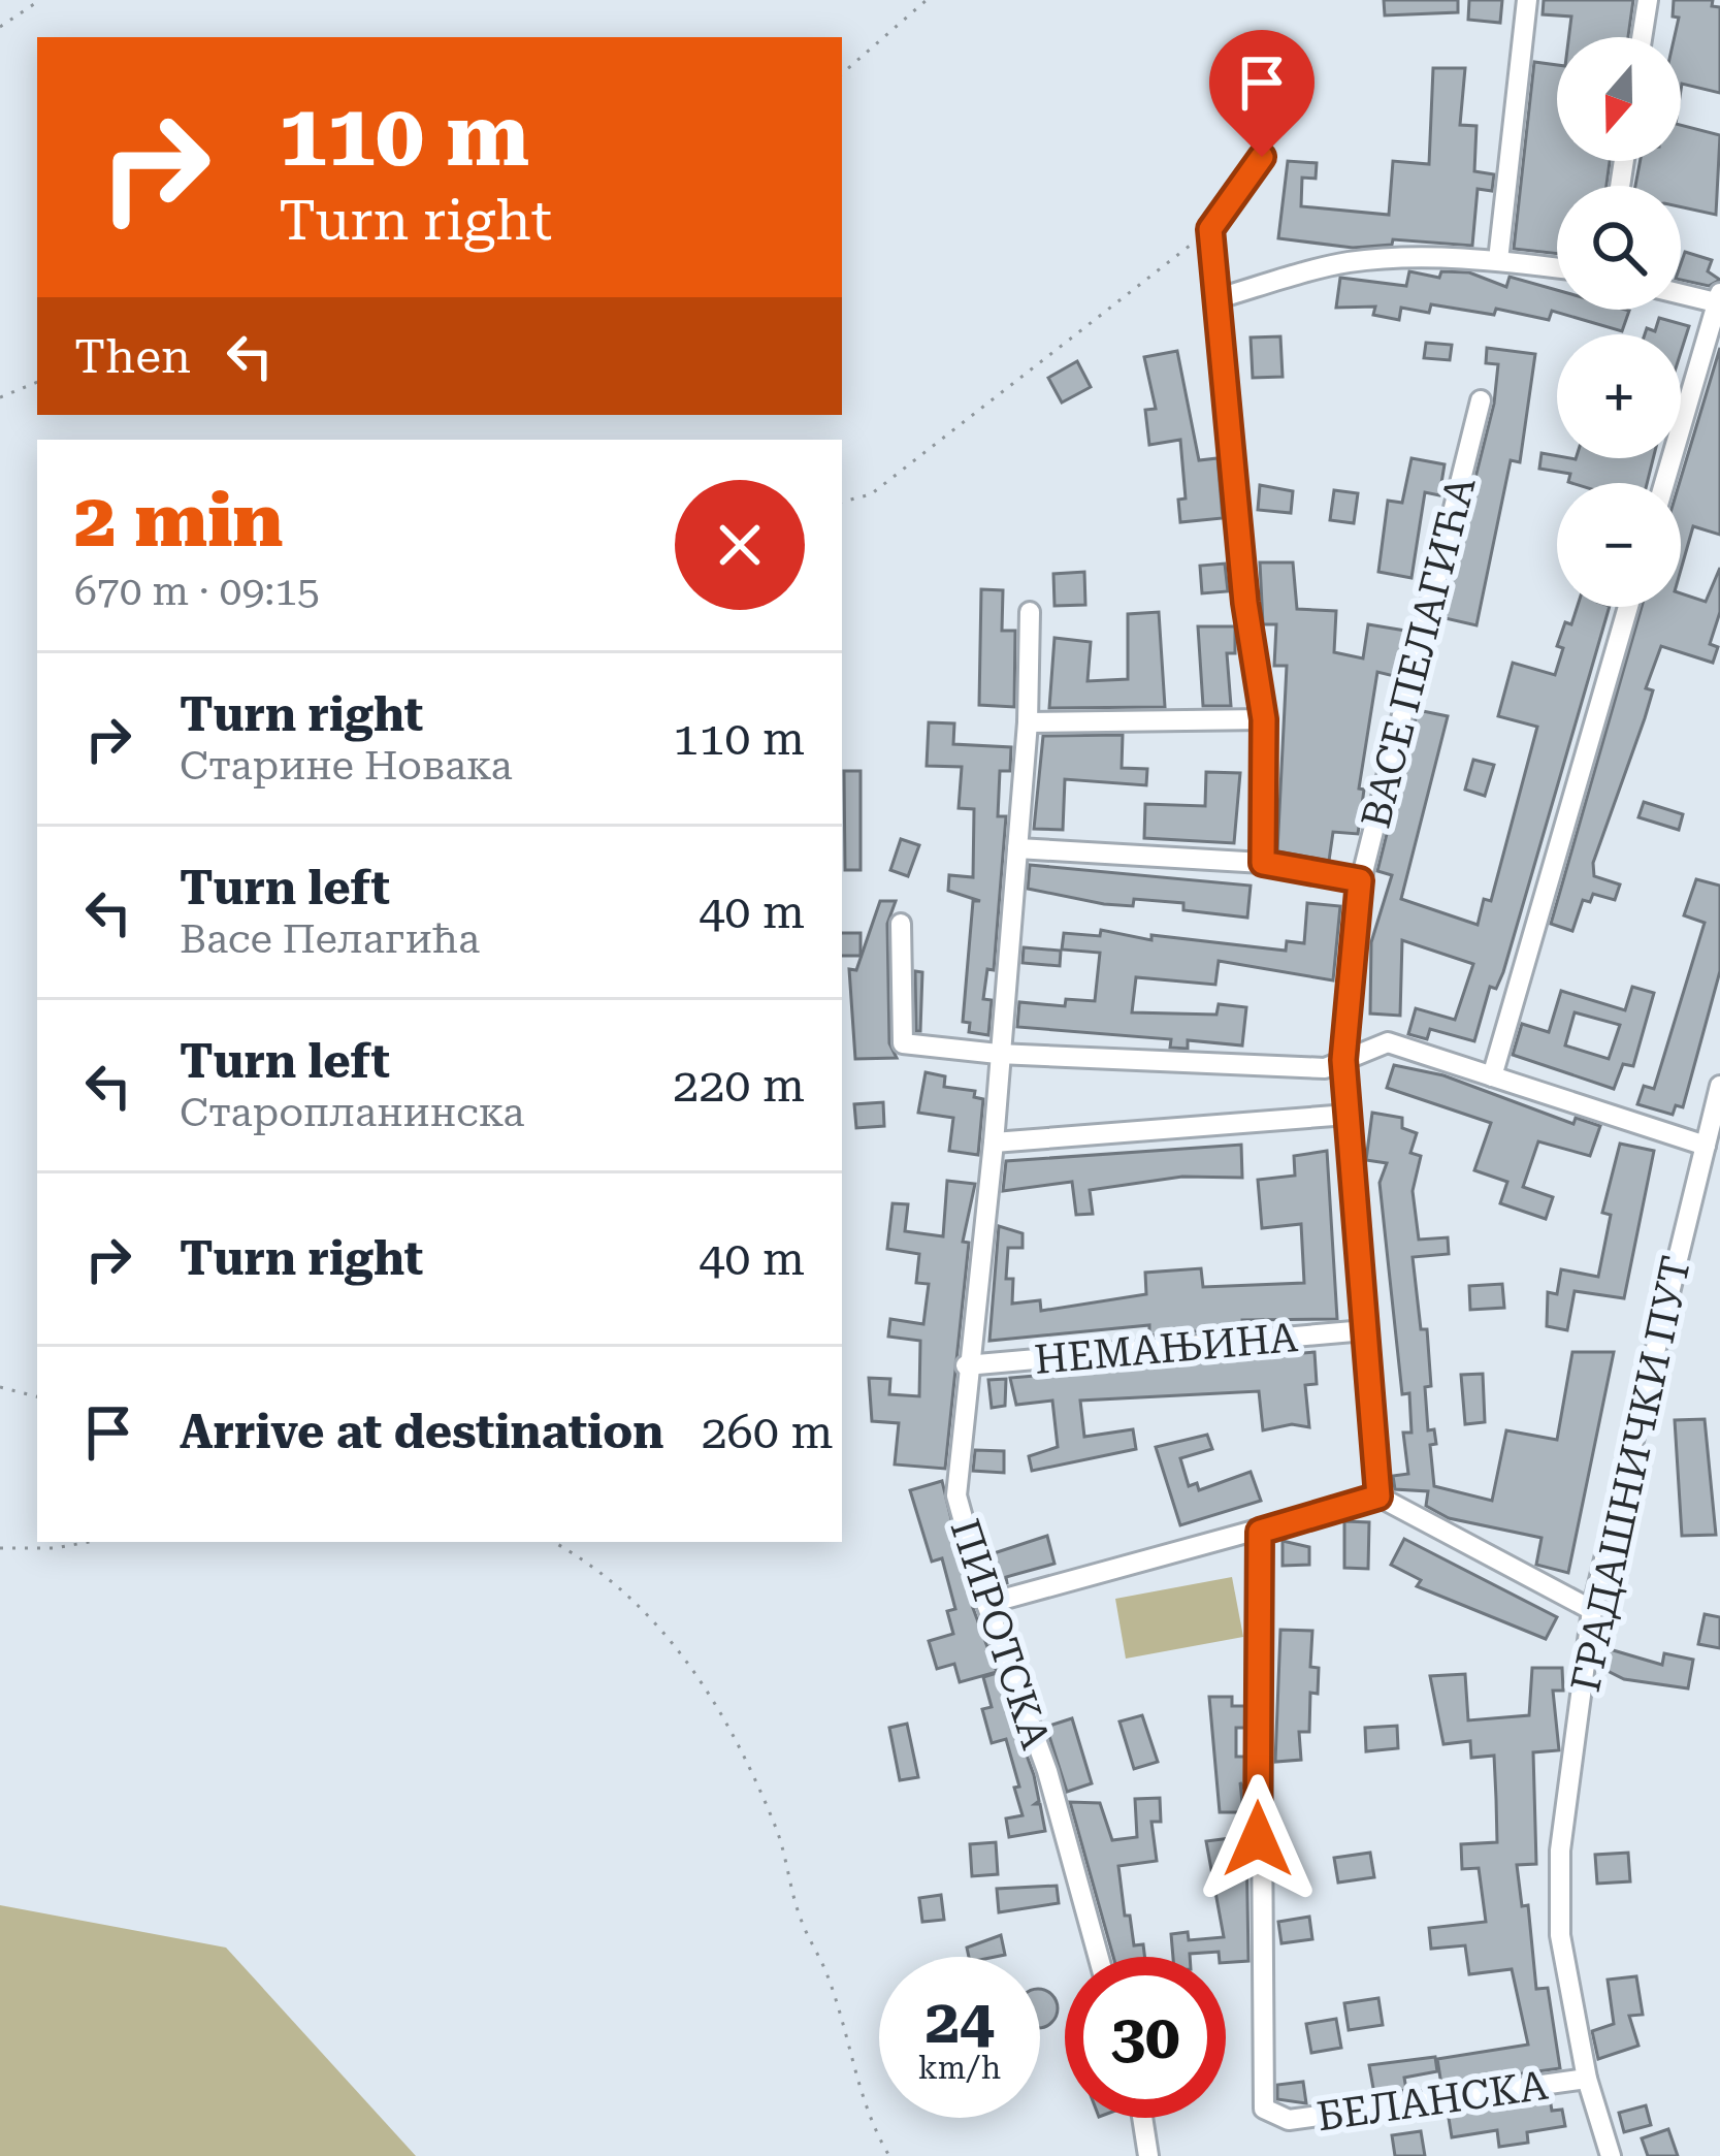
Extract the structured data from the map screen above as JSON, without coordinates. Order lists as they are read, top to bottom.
{
  "streets": {
    "street": [
      "ВАСЕ ПЕЛАГИЋА",
      "НЕМАЊИНА",
      "ГРАДАШНИЧКИ ПУТ",
      "ПИРОТСКА",
      "БЕЛАНСКА"
    ]
  },
  "crossings": [
    ["ВАСЕ ПЕЛАГИЋА", "НЕМАЊИНА"],
    ["НЕМАЊИНА", "ПИРОТСКА"],
    ["ГРАДАШНИЧКИ ПУТ", "БЕЛАНСКА"]
  ],
  "north": "bottom",
  "page": {
    "map_buttons": ["+", "−"],
    "turn": ["110 m", "Turn right"],
    "then": "Then",
    "heading": ["2 min", "670 m · 09:15"],
    "list": [
      {
        "name": "Turn right",
        "note": "Старине Новака",
        "value": "110 m"
      },
      {
        "name": "Turn left",
        "note": "Васе Пелагића",
        "value": "40 m"
      },
      {
        "name": "Turn left",
        "note": "Старопланинска",
        "value": "220 m"
      },
      {
        "name": "Turn right",
        "value": "40 m"
      },
      {
        "name": "Arrive at destination",
        "value": "260 m"
      }
    ],
    "speed": "24 km/h",
    "limit": "30"
  }
}
